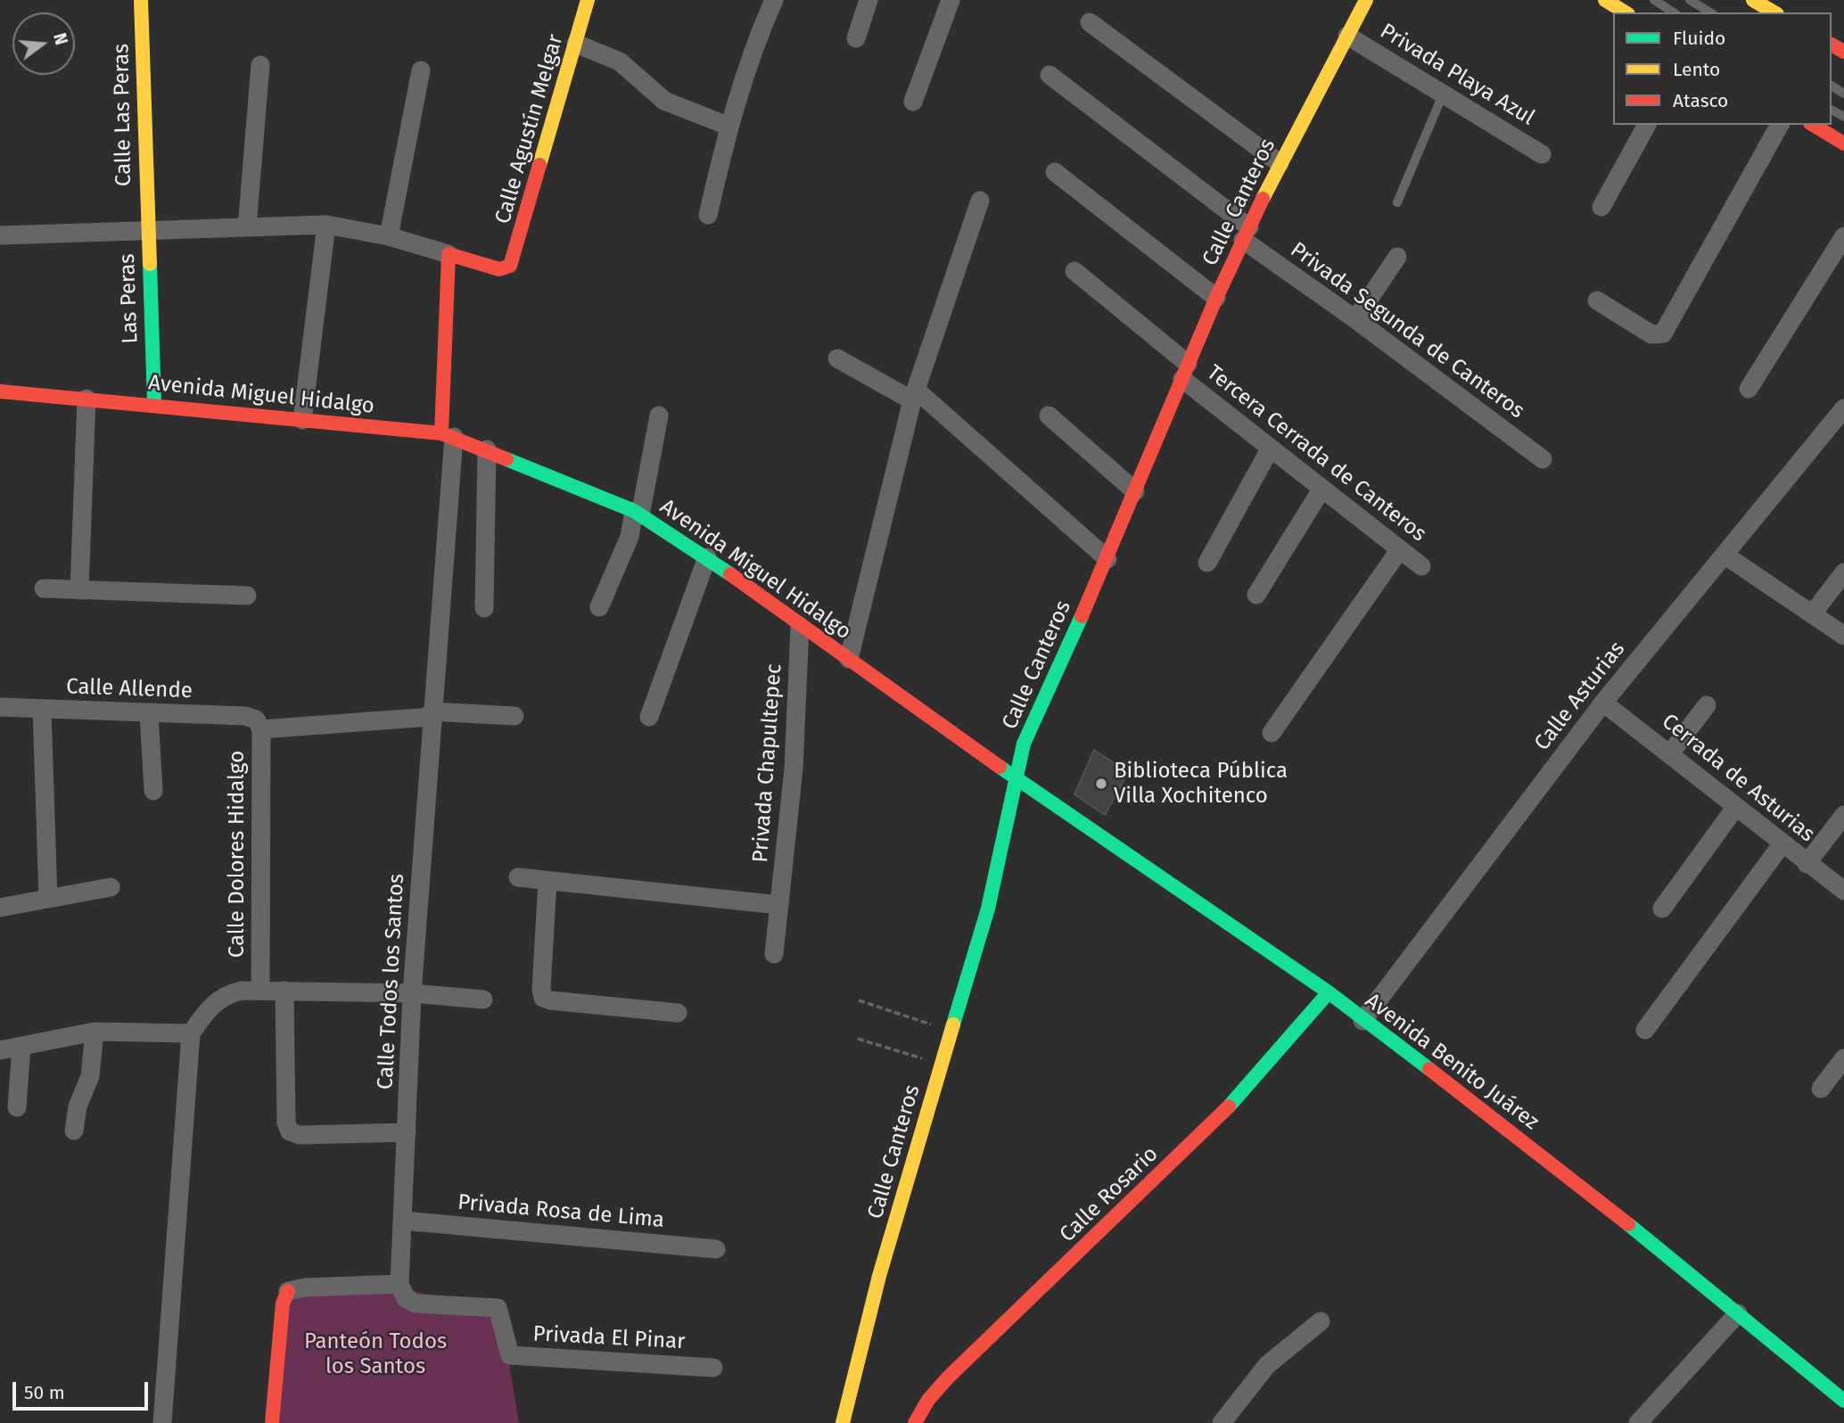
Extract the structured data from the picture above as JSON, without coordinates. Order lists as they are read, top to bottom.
{
  "streets": {
    "street": [
      "Privada Playa Azul",
      "Calle Las Peras",
      "Calle Agustín Melgar",
      "Calle Canteros",
      "Las Peras",
      "Privada Segunda de Canteros",
      "Avenida Miguel Hidalgo",
      "Tercera Cerrada de Canteros",
      "Calle Allende",
      "Calle Asturias",
      "Privada Chapultepec",
      "Cerrada de Asturias",
      "Calle Dolores Hidalgo",
      "Calle Todos los Santos",
      "Avenida Benito Juárez",
      "Calle Rosario",
      "Privada Rosa de Lima",
      "Privada El Pinar"
    ]
  },
  "crossings": [
    ["Privada Playa Azul", "Calle Canteros"],
    ["Calle Las Peras", "Las Peras"],
    ["Calle Canteros", "Privada Segunda de Canteros"],
    ["Calle Canteros", "Avenida Miguel Hidalgo"],
    ["Calle Canteros", "Tercera Cerrada de Canteros"],
    ["Calle Canteros", "Avenida Benito Juárez"],
    ["Las Peras", "Avenida Miguel Hidalgo"],
    ["Avenida Miguel Hidalgo", "Privada Chapultepec"],
    ["Avenida Miguel Hidalgo", "Calle Todos los Santos"],
    ["Avenida Miguel Hidalgo", "Avenida Benito Juárez"],
    ["Calle Allende", "Calle Dolores Hidalgo"],
    ["Calle Allende", "Calle Todos los Santos"],
    ["Calle Asturias", "Cerrada de Asturias"],
    ["Calle Asturias", "Avenida Benito Juárez"],
    ["Calle Todos los Santos", "Privada Rosa de Lima"],
    ["Calle Todos los Santos", "Privada El Pinar"],
    ["Avenida Benito Juárez", "Calle Rosario"]
  ],
  "parks": ["Panteón Todos los Santos"],
  "places": ["Biblioteca Pública Villa Xochitenco"],
  "legend": ["Fluido", "Lento", "Atasco"],
  "scale_bar": "50 m",
  "north": "right"
}
